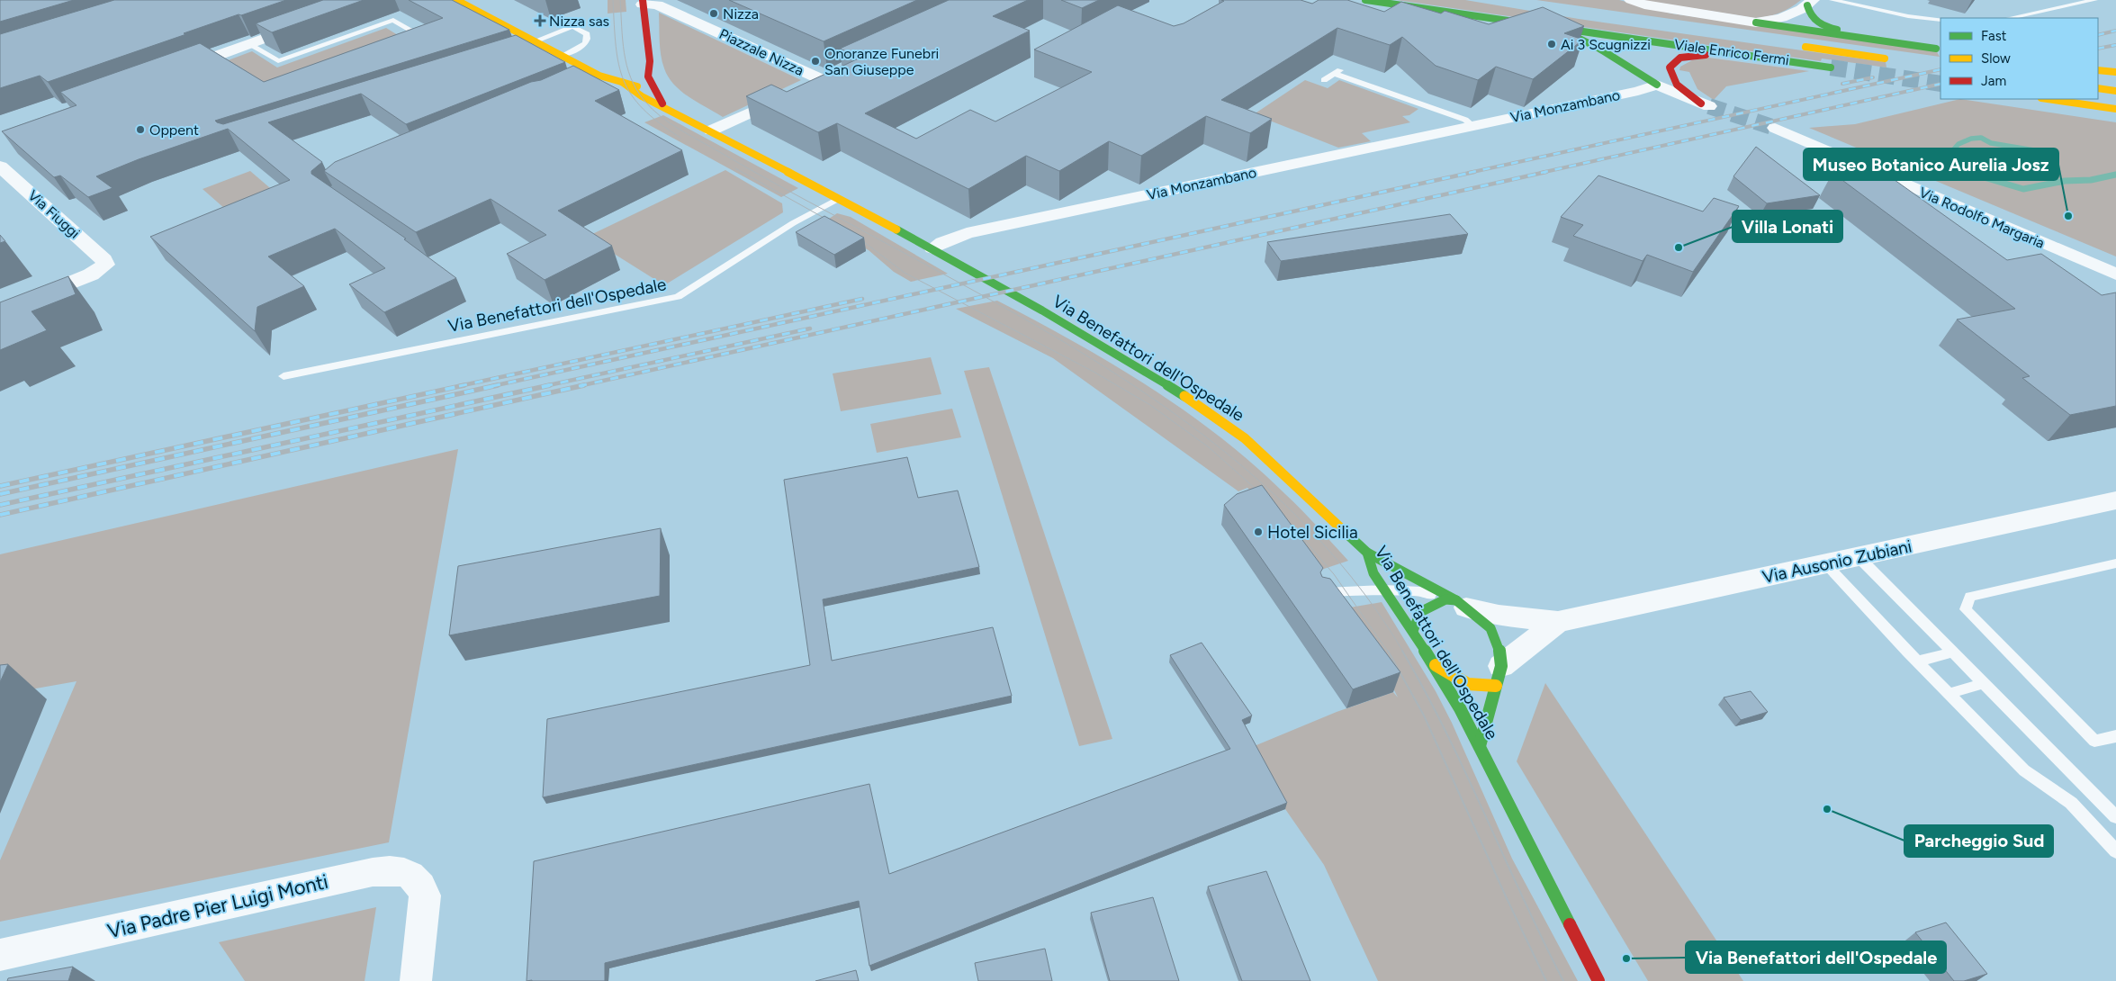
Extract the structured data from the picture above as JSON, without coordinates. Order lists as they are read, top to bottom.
{
  "streets": {
    "main road": [
      "Piazzale Nizza",
      "Viale Enrico Fermi",
      "Via Benefattori dell'Ospedale",
      "Via Ausonio Zubiani"
    ],
    "street": [
      "Via Monzambano",
      "Via Fiuggi",
      "Via Rodolfo Margaria",
      "Via Padre Pier Luigi Monti"
    ]
  },
  "crossings": [
    ["Piazzale Nizza", "Via Benefattori dell'Ospedale"],
    ["Via Monzambano", "Via Benefattori dell'Ospedale"],
    ["Via Benefattori dell'Ospedale", "Via Ausonio Zubiani"]
  ],
  "places": {
    "other": [
      "Nizza",
      "Ai 3 Scugnizzi",
      "Onoranze Funebri San Giuseppe",
      "Oppent",
      "Museo Botanico Aurelia Josz",
      "Villa Lonati",
      "Hotel Sicilia",
      "Parcheggio Sud",
      "Via Benefattori dell'Ospedale"
    ],
    "health": ["Nizza sas"]
  },
  "legend": ["Fast", "Slow", "Jam"]
}
